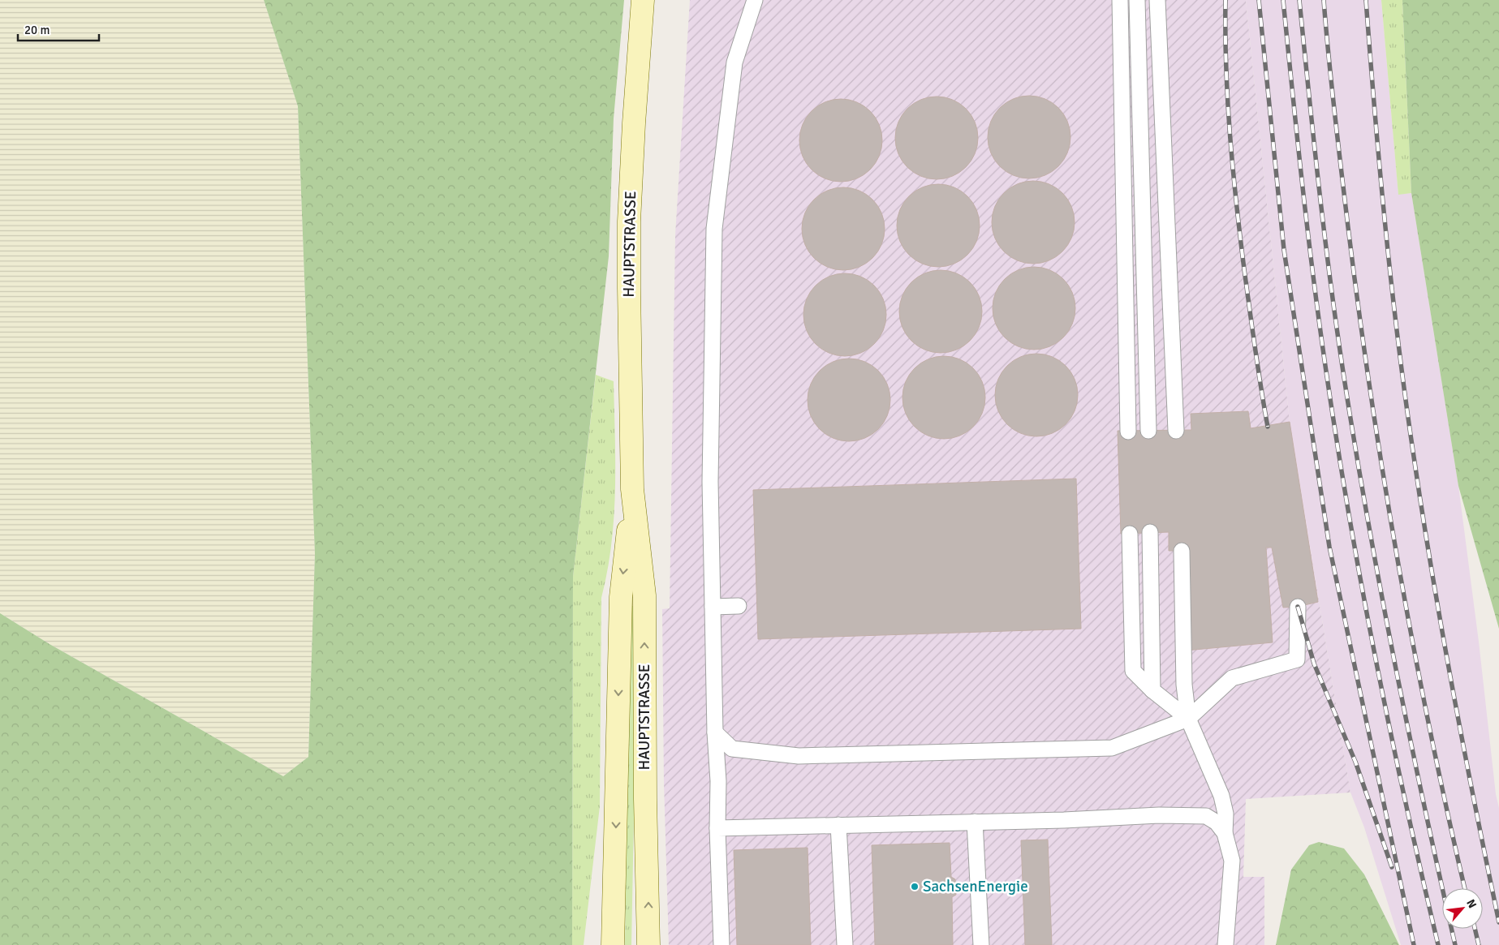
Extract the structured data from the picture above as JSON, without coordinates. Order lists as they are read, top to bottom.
{
  "streets": {
    "main road": ["HAUPTSTRASSE"]
  },
  "places": ["SachsenEnergie"],
  "scale_bar": "20 m",
  "north": "top right"
}
